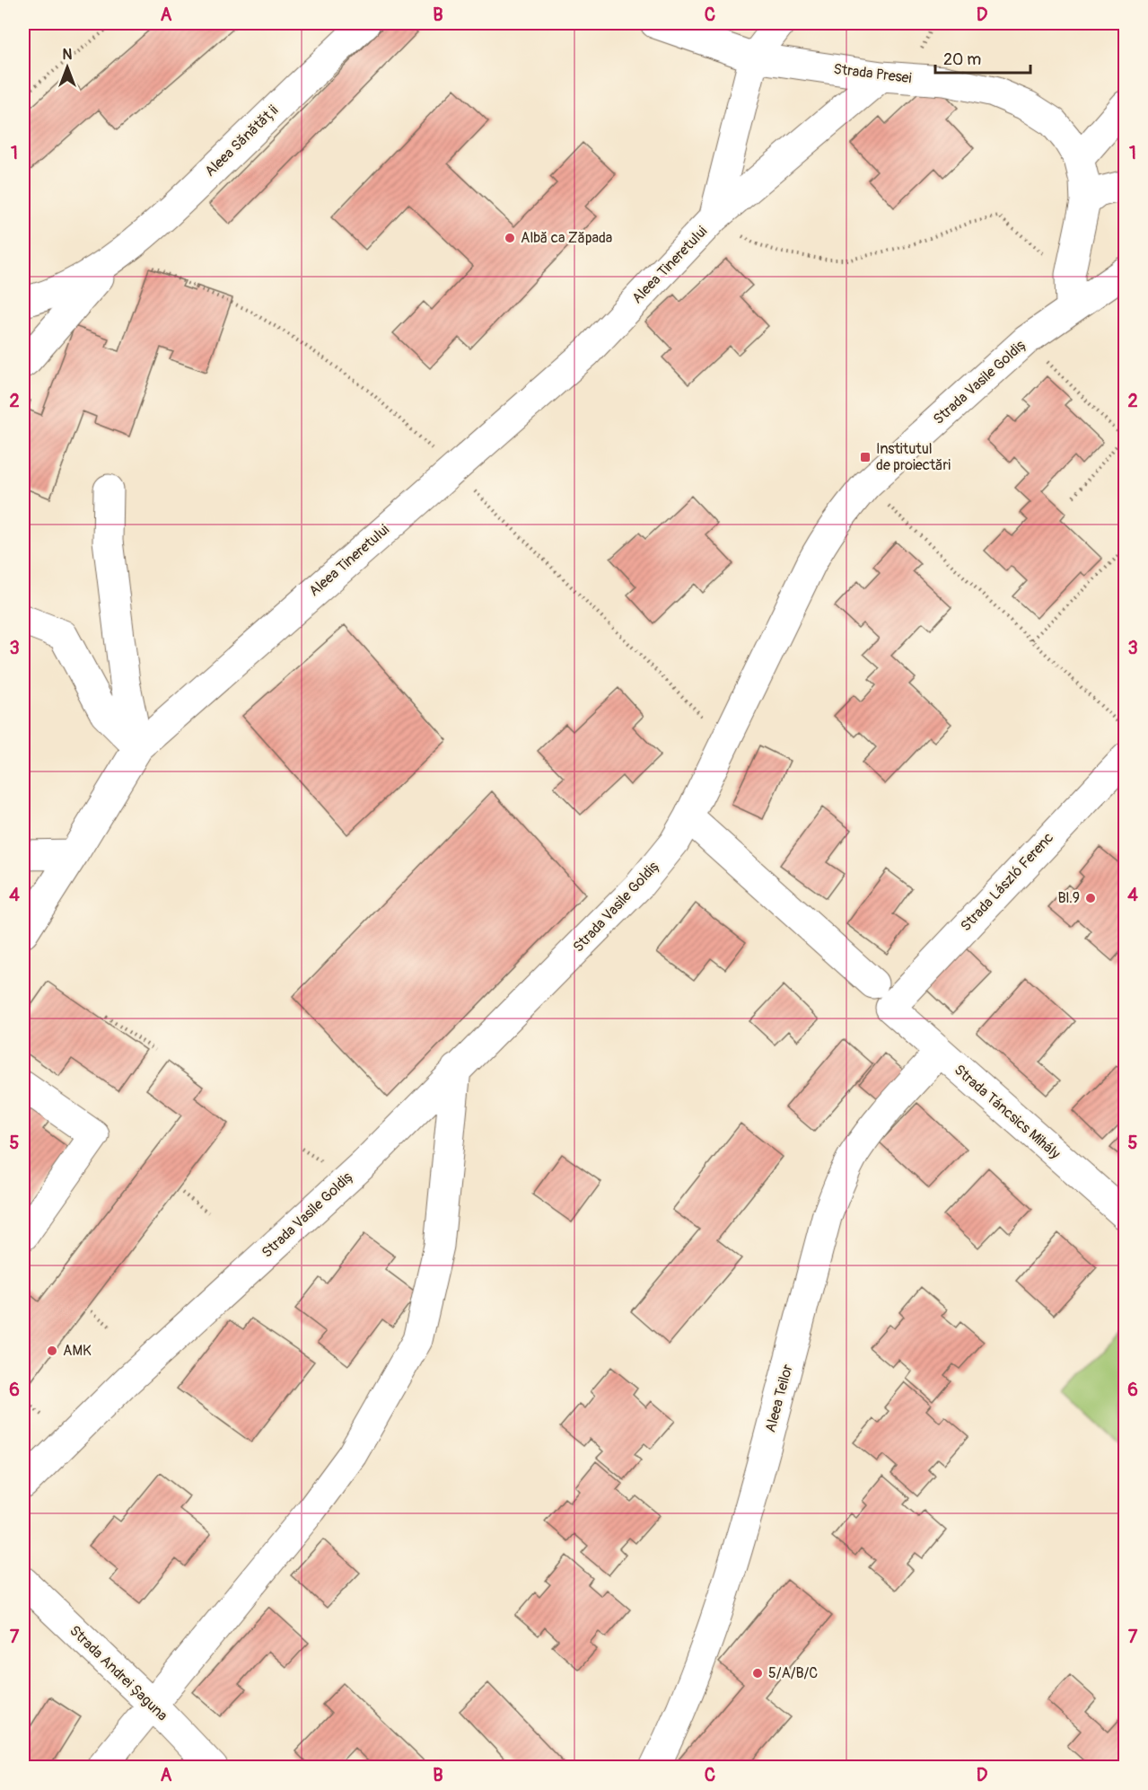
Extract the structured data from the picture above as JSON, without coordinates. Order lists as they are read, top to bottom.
{
  "streets": {
    "street": [
      "Strada Presei",
      "Aleea Sănătății",
      "Aleea Tineretului",
      "Strada Vasile Goldiș",
      "Strada László Ferenc",
      "Strada Táncsics Mihály",
      "Aleea Teilor",
      "Strada Andrei Șaguna"
    ]
  },
  "crossings": [
    ["Strada Presei", "Aleea Tineretului"],
    ["Strada Presei", "Strada Vasile Goldiș"],
    ["Strada László Ferenc", "Strada Táncsics Mihály"],
    ["Strada Táncsics Mihály", "Aleea Teilor"]
  ],
  "places": {
    "other": [
      "Albă ca Zăpada",
      "Bl.9",
      "AMK",
      "5/A/B/C"
    ],
    "transit": ["Institutul de proiectări"]
  },
  "scale_bar": "20 m",
  "north": "top",
  "grid": {
    "columns": [
      "A",
      "B",
      "C",
      "D"
    ],
    "rows": [
      "1",
      "2",
      "3",
      "4",
      "5",
      "6",
      "7"
    ]
  }
}
